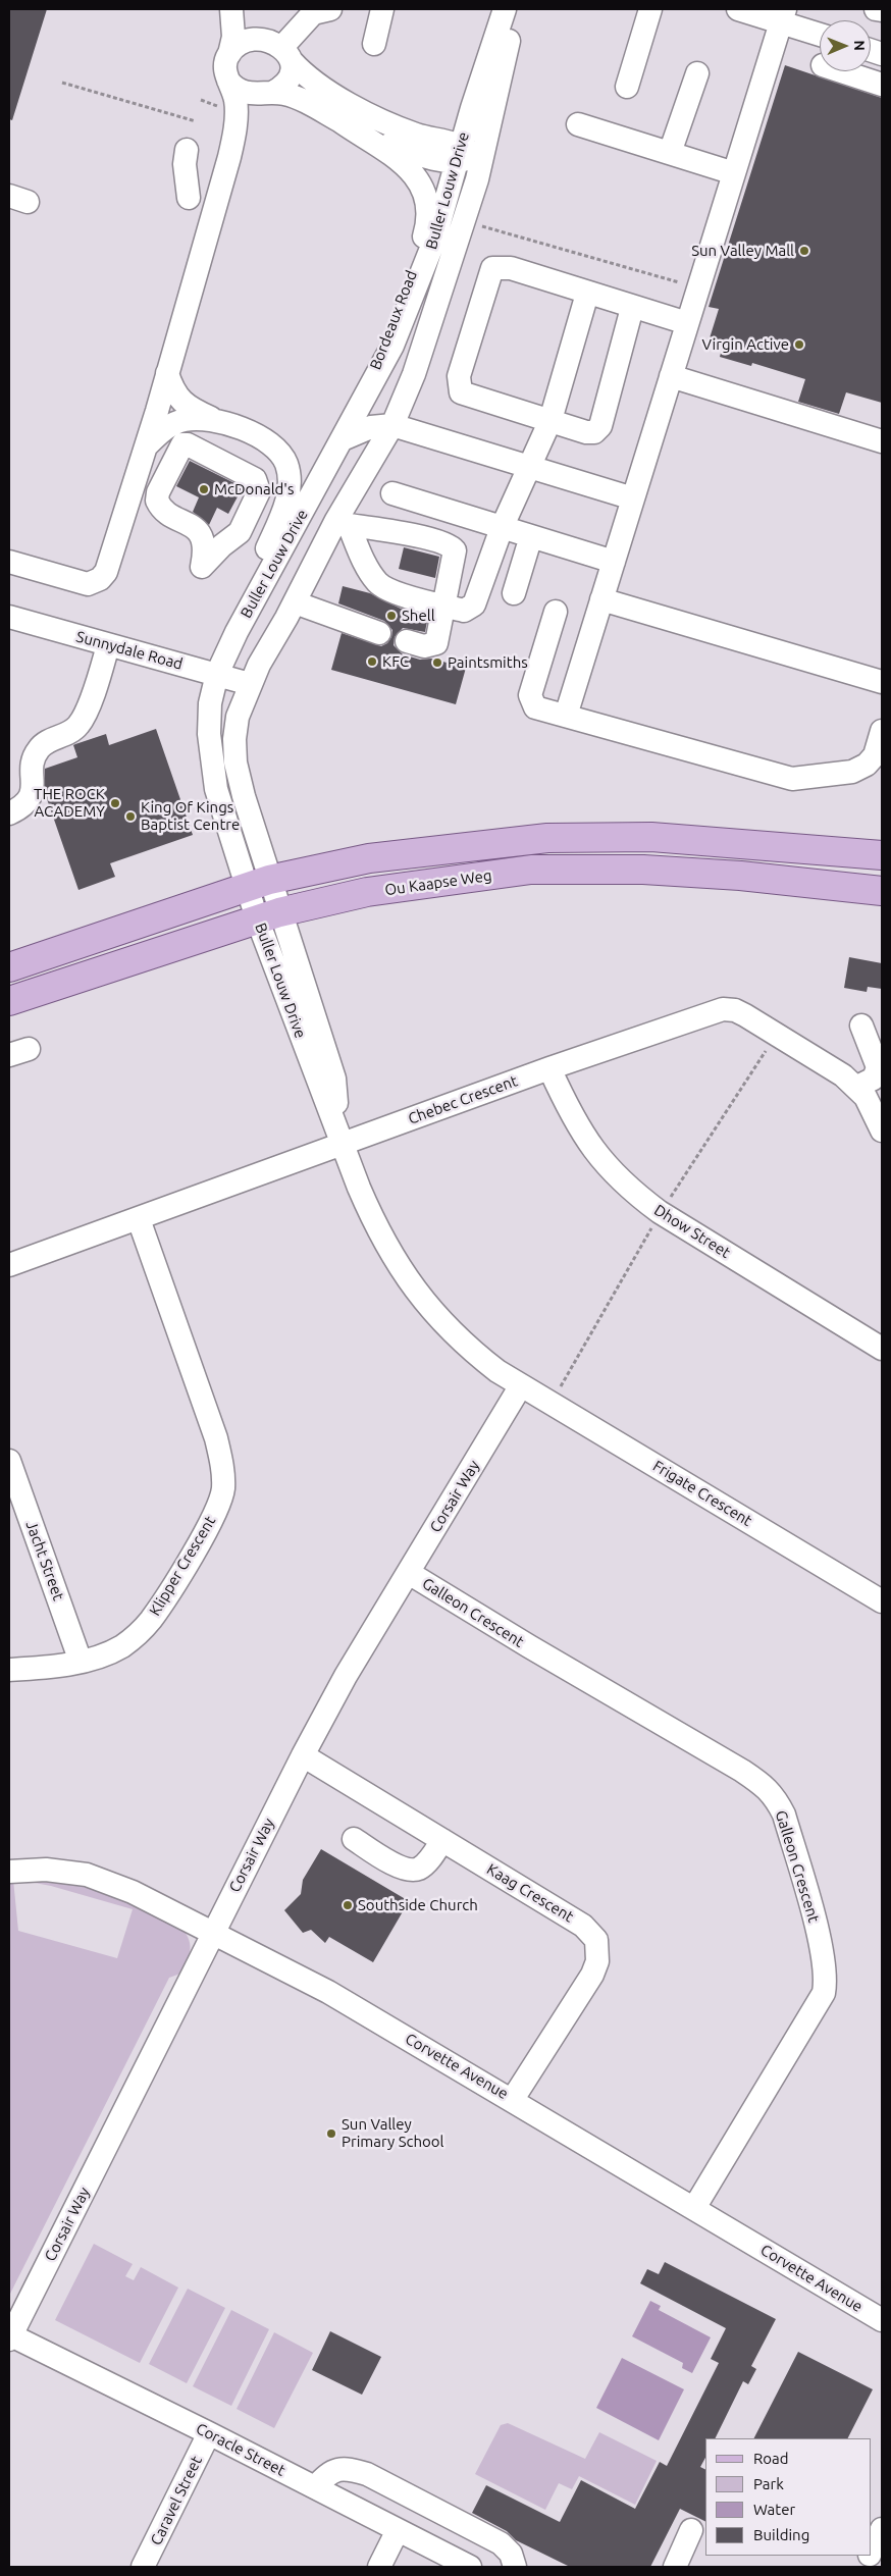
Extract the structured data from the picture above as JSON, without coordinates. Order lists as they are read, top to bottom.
{
  "streets": {
    "main road": ["Ou Kaapse Weg"],
    "street": [
      "Buller Louw Drive",
      "Bordeaux Road",
      "Sunnydale Road",
      "Chebec Crescent",
      "Dhow Street",
      "Frigate Crescent",
      "Corsair Way",
      "Jacht Street",
      "Klipper Crescent",
      "Galleon Crescent",
      "Kaag Crescent",
      "Corvette Avenue",
      "Coracle Street",
      "Caravel Street"
    ]
  },
  "crossings": [
    ["Buller Louw Drive", "Bordeaux Road"],
    ["Buller Louw Drive", "Sunnydale Road"],
    ["Buller Louw Drive", "Ou Kaapse Weg"],
    ["Buller Louw Drive", "Chebec Crescent"],
    ["Buller Louw Drive", "Frigate Crescent"],
    ["Buller Louw Drive", "Corsair Way"],
    ["Chebec Crescent", "Dhow Street"],
    ["Chebec Crescent", "Klipper Crescent"],
    ["Frigate Crescent", "Corsair Way"],
    ["Corsair Way", "Galleon Crescent"],
    ["Corsair Way", "Kaag Crescent"],
    ["Corsair Way", "Corvette Avenue"],
    ["Corsair Way", "Coracle Street"],
    ["Jacht Street", "Klipper Crescent"],
    ["Galleon Crescent", "Corvette Avenue"],
    ["Kaag Crescent", "Corvette Avenue"],
    ["Coracle Street", "Caravel Street"]
  ],
  "places": [
    "Sun Valley Mall",
    "Virgin Active",
    "McDonald's",
    "Shell",
    "KFC",
    "Paintsmiths",
    "THE ROCK ACADEMY",
    "King Of Kings Baptist Centre",
    "Southside Church",
    "Sun Valley Primary School"
  ],
  "legend": [
    "Road",
    "Park",
    "Water",
    "Building"
  ],
  "north": "right"
}
